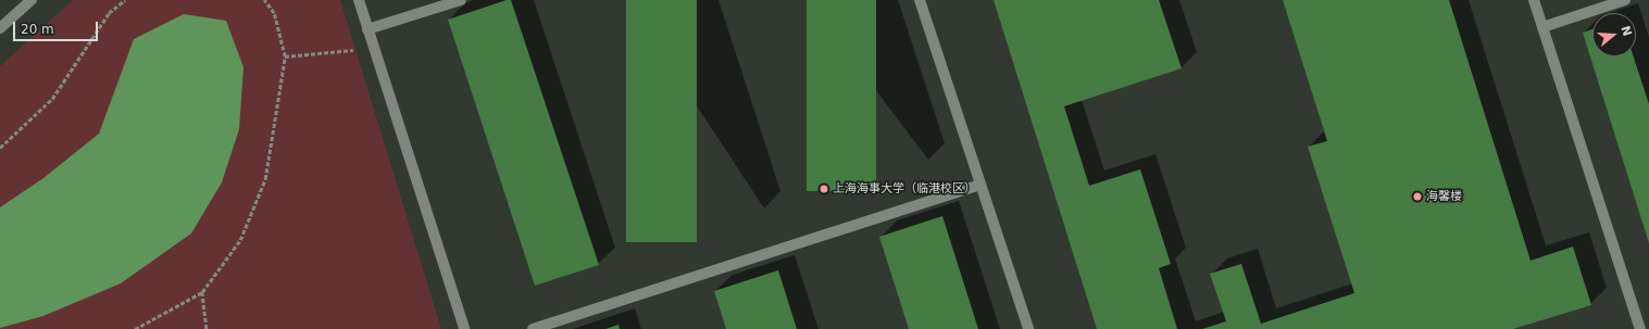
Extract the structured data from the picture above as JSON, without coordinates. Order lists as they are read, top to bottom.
{
  "places": ["上海海事大学（临港校区）", "海馨楼"],
  "scale_bar": "20 m",
  "north": "right"
}
